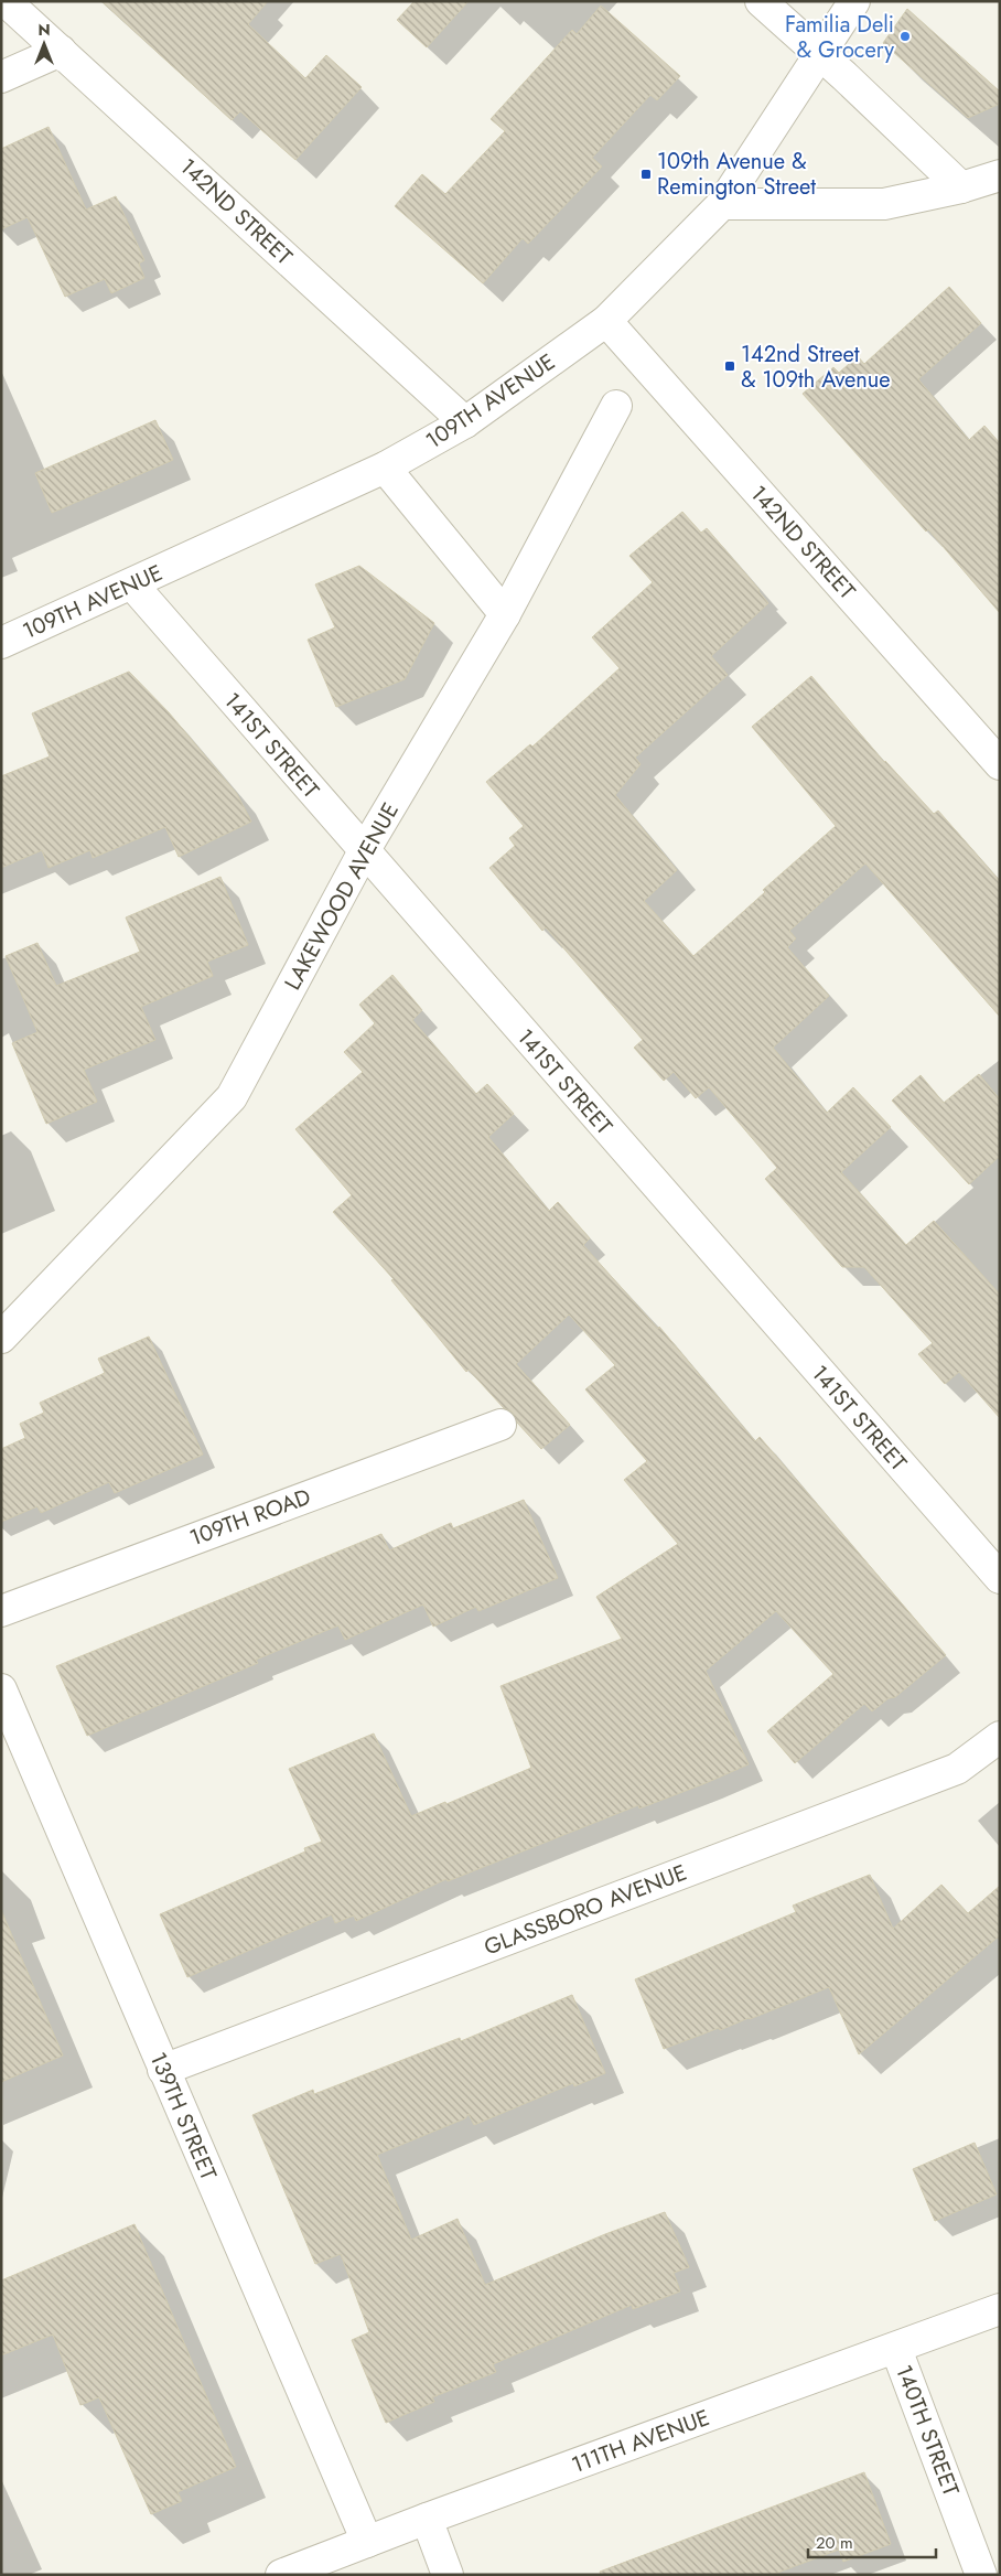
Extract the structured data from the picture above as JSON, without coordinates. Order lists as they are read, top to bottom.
{
  "streets": {
    "street": [
      "142ND STREET",
      "109TH AVENUE",
      "141ST STREET",
      "LAKEWOOD AVENUE",
      "109TH ROAD",
      "GLASSBORO AVENUE",
      "139TH STREET",
      "140TH STREET",
      "111TH AVENUE"
    ]
  },
  "crossings": [
    ["142ND STREET", "109TH AVENUE"],
    ["109TH AVENUE", "141ST STREET"],
    ["141ST STREET", "LAKEWOOD AVENUE"],
    ["GLASSBORO AVENUE", "139TH STREET"],
    ["139TH STREET", "111TH AVENUE"],
    ["140TH STREET", "111TH AVENUE"]
  ],
  "places": {
    "other": ["Familia Deli & Grocery"],
    "transit": ["109th Avenue & Remington Street", "142nd Street & 109th Avenue"]
  },
  "scale_bar": "20 m",
  "north": "top"
}
